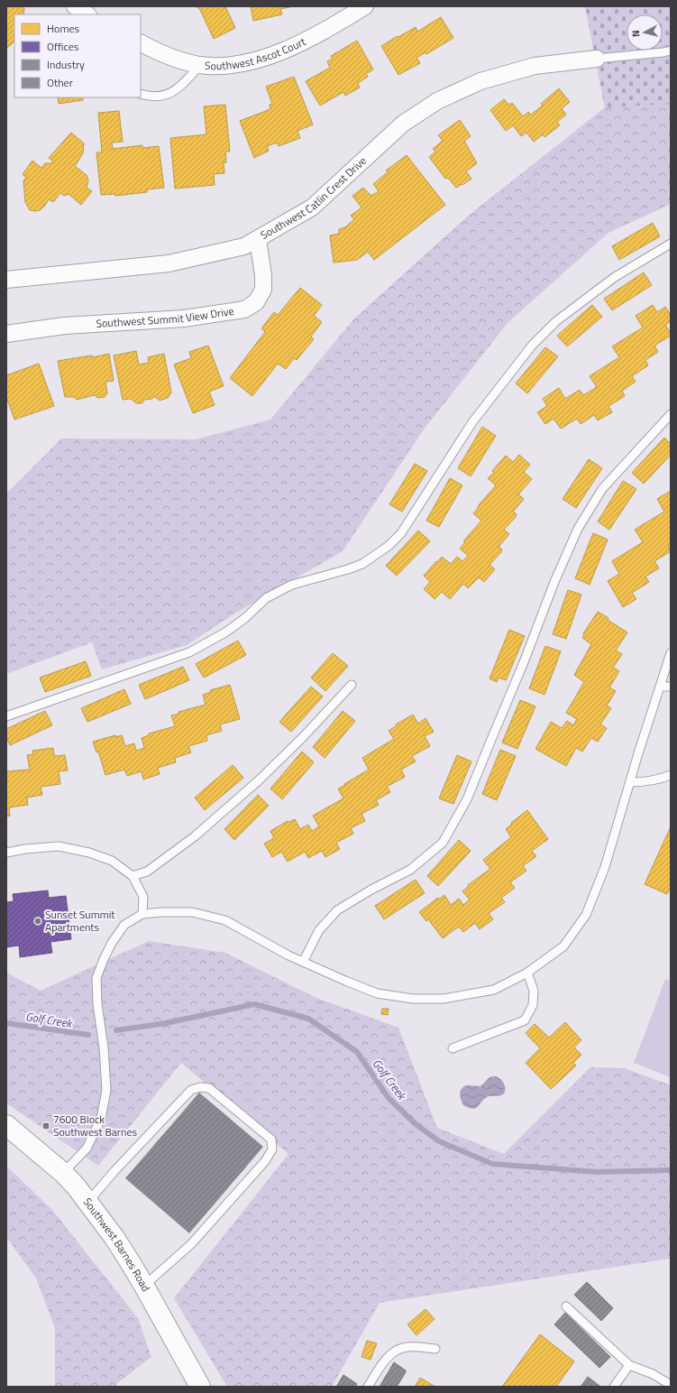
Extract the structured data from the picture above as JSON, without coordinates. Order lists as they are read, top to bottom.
{
  "streets": {
    "main road": ["Southwest Barnes Road"],
    "street": ["Southwest Ascot Court", "Southwest Catlin Crest Drive", "Southwest Summit View Drive"]
  },
  "crossings": [
    ["Southwest Catlin Crest Drive", "Southwest Summit View Drive"]
  ],
  "water": ["Golf Creek"],
  "places": {
    "other": ["Sunset Summit Apartments"],
    "transit": ["7600 Block Southwest Barnes"]
  },
  "legend": [
    "Homes",
    "Offices",
    "Industry",
    "Other"
  ],
  "north": "left"
}
